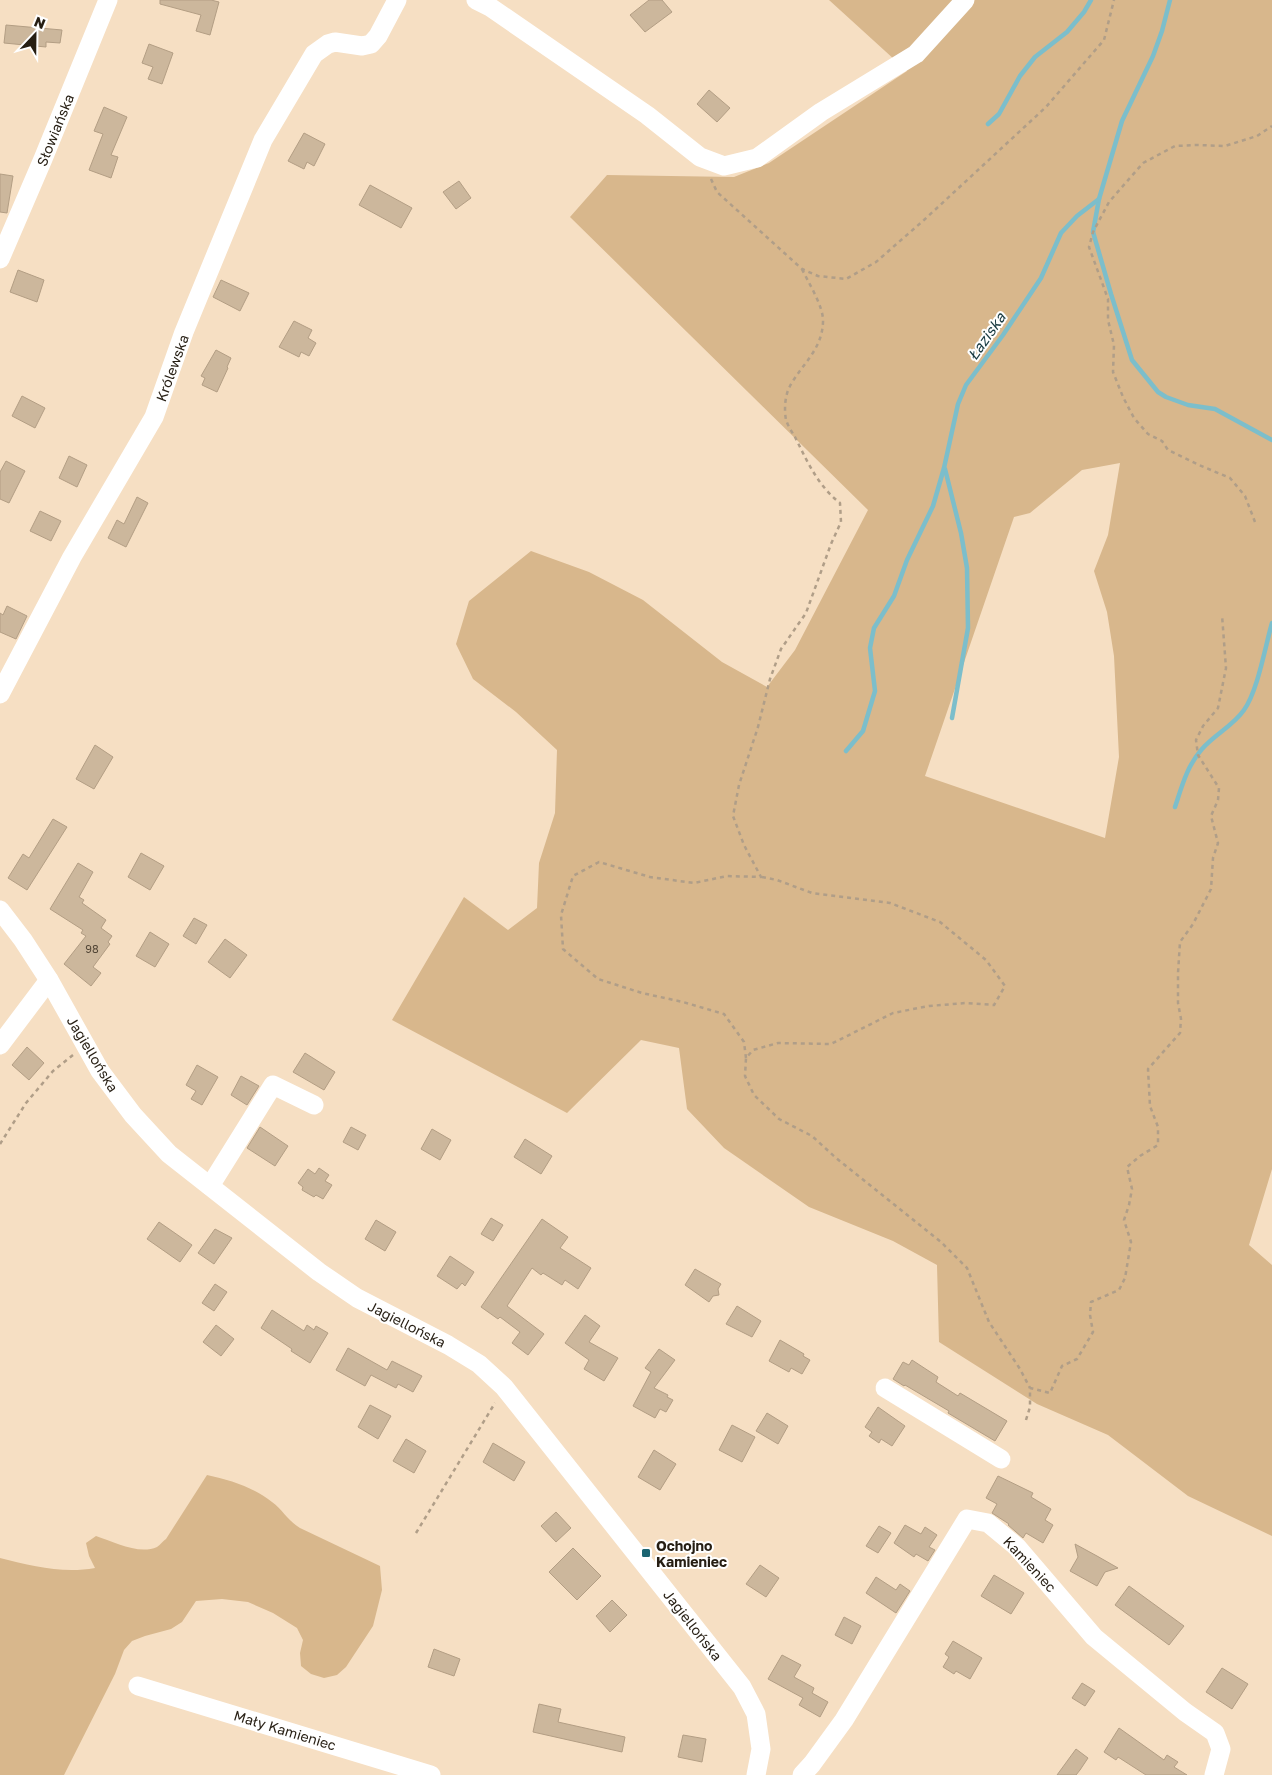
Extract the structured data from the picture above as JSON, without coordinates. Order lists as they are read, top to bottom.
{
  "streets": {
    "street": [
      "Słowiańska",
      "Królewska",
      "Jagiellońska",
      "Kamieniec",
      "Mały Kamieniec"
    ]
  },
  "water": ["Łaziska"],
  "places": {
    "transit": ["Ochojno Kamieniec"]
  },
  "house_numbers": ["98"],
  "north": "top"
}
